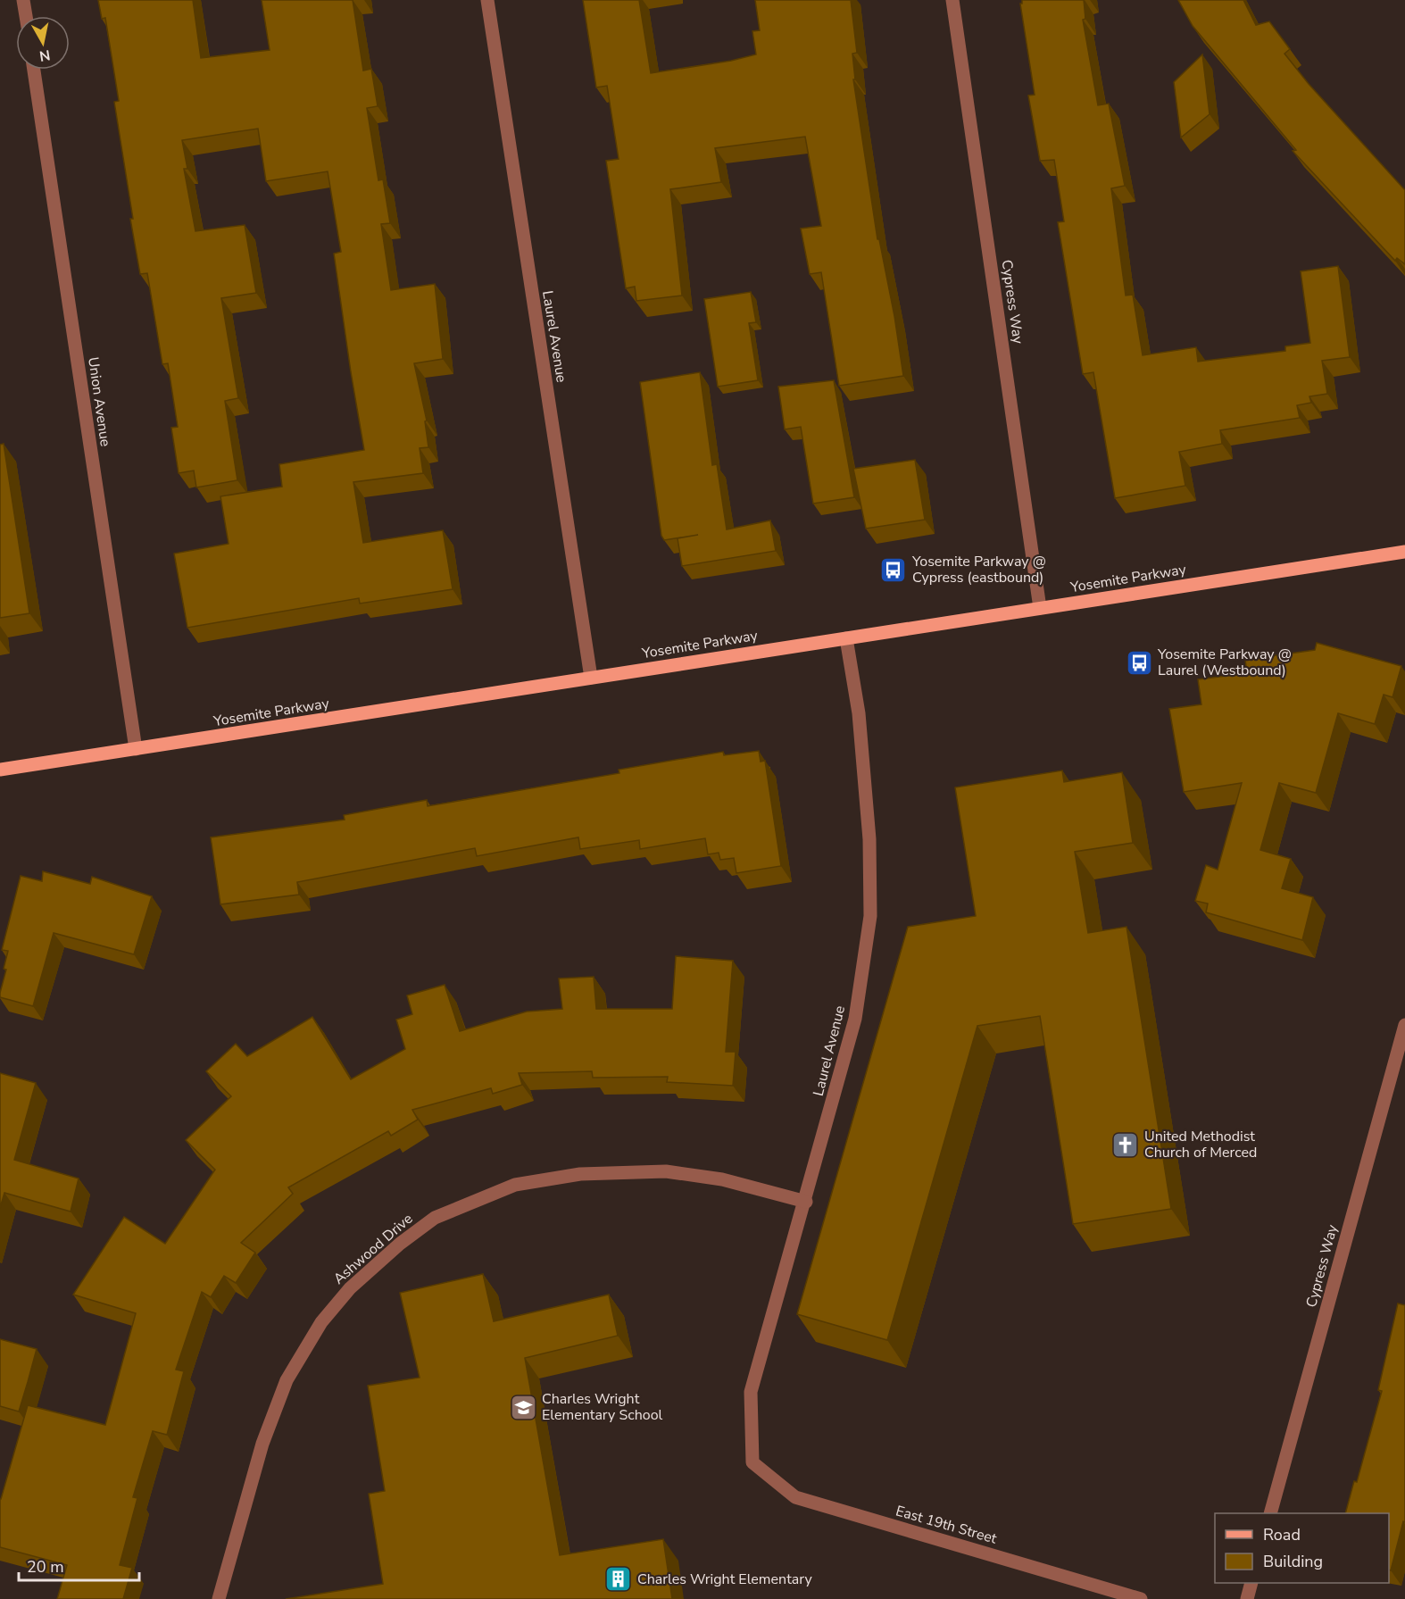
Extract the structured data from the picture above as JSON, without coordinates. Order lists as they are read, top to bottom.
{
  "streets": {
    "main road": ["Yosemite Parkway"],
    "street": [
      "Cypress Way",
      "Laurel Avenue",
      "Union Avenue",
      "Ashwood Drive",
      "East 19th Street"
    ]
  },
  "crossings": [
    ["Cypress Way", "Yosemite Parkway"],
    ["Laurel Avenue", "Yosemite Parkway"],
    ["Laurel Avenue", "Ashwood Drive"],
    ["Laurel Avenue", "East 19th Street"],
    ["Union Avenue", "Yosemite Parkway"]
  ],
  "places": {
    "bus stop": ["Yosemite Parkway @ Cypress (eastbound)", "Yosemite Parkway @ Laurel (Westbound)"],
    "church": ["United Methodist Church of Merced"],
    "school or university": ["Charles Wright Elementary School"],
    "building": ["Charles Wright Elementary"]
  },
  "legend": ["Road", "Building"],
  "scale_bar": "20 m",
  "north": "bottom"
}
